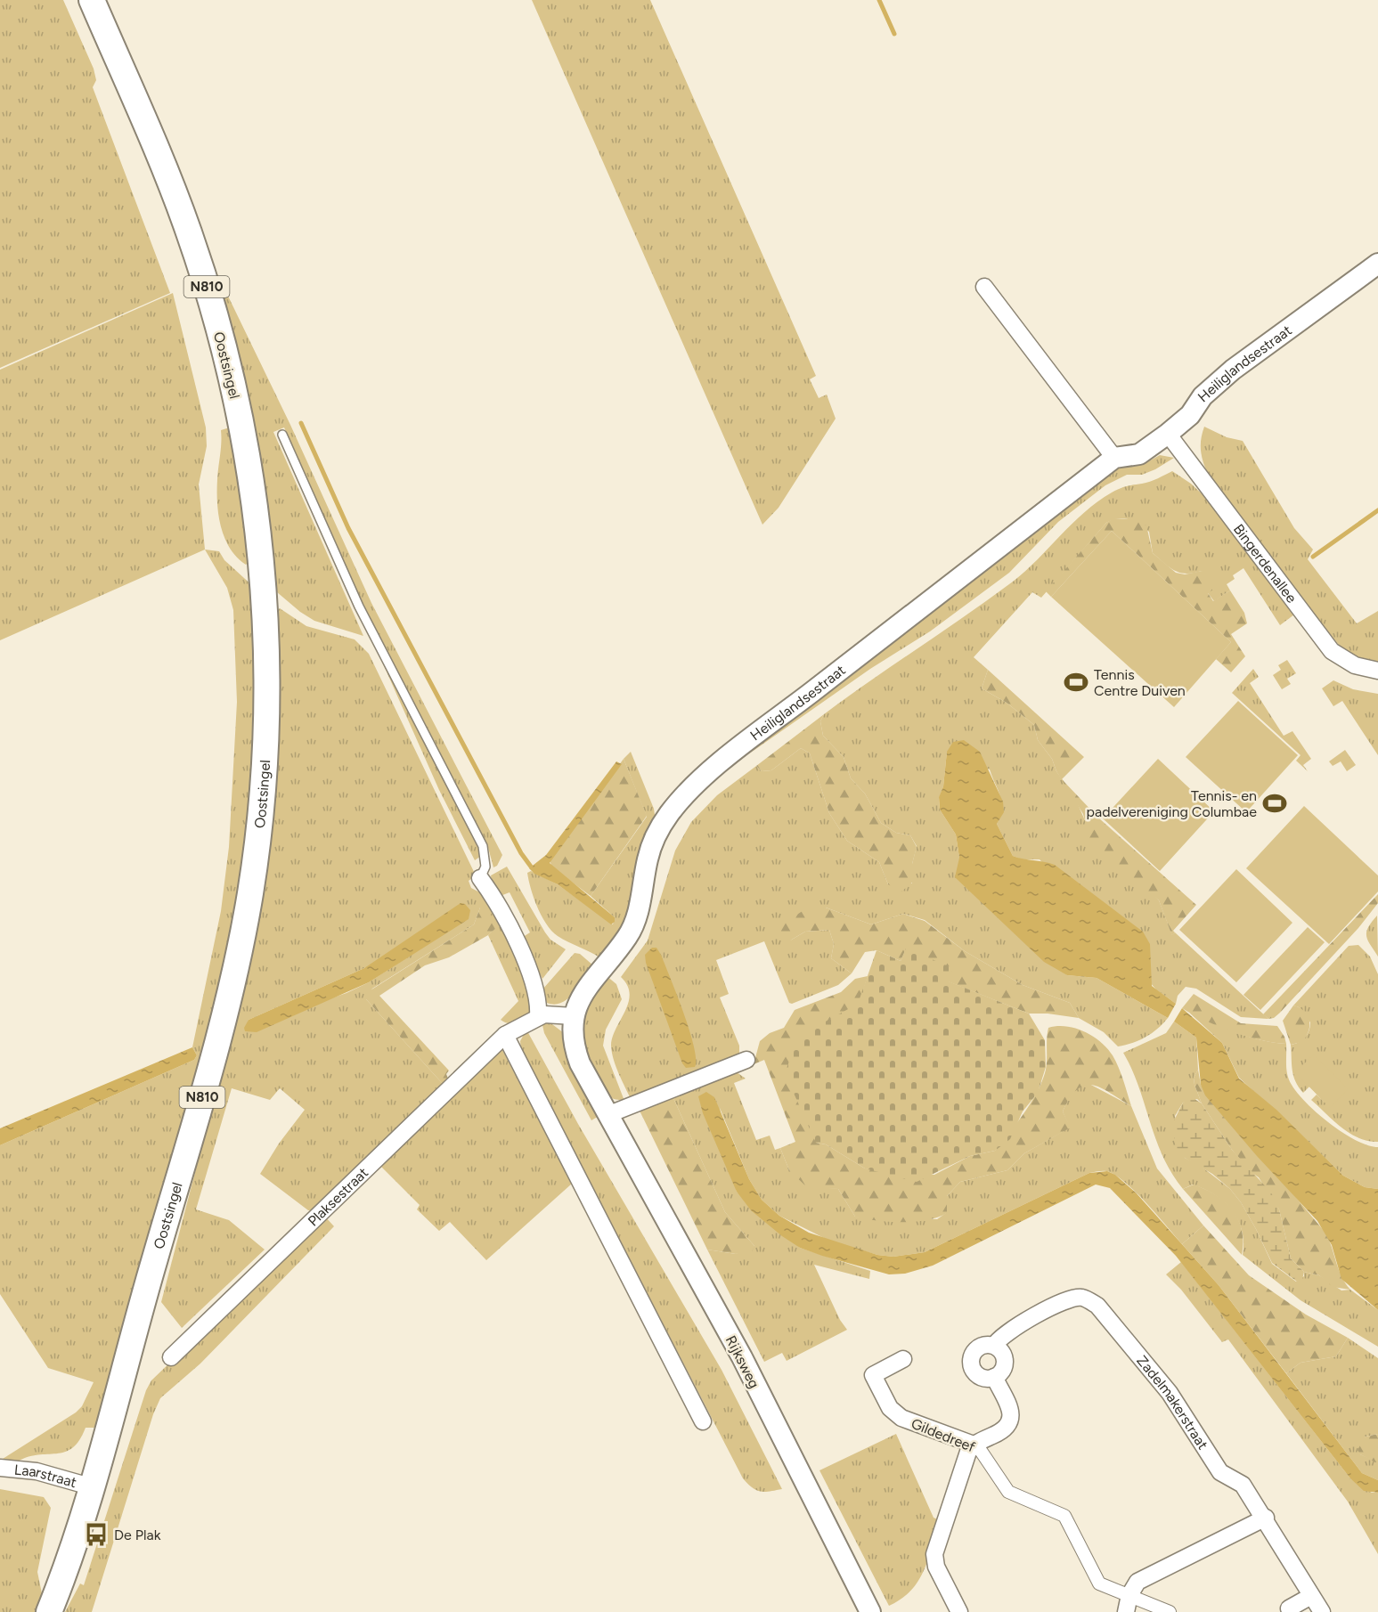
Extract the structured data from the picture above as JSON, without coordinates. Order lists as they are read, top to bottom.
{
  "streets": {
    "main road": ["N810", "Oostsingel"],
    "street": [
      "Heiliglandsestraat",
      "Bingerdenallee",
      "Plaksestraat",
      "Rijksweg",
      "Zadelmakerstraat",
      "Gildedreef",
      "Laarstraat"
    ]
  },
  "crossings": [
    ["Heiliglandsestraat", "Bingerdenallee"],
    ["Heiliglandsestraat", "Plaksestraat"],
    ["Heiliglandsestraat", "Rijksweg"],
    ["Oostsingel", "Laarstraat"],
    ["Plaksestraat", "Rijksweg"]
  ],
  "places": {
    "sports": ["Tennis Centre Duiven", "Tennis- en padelvereniging Columbae"],
    "bus stop": ["De Plak"]
  }
}
